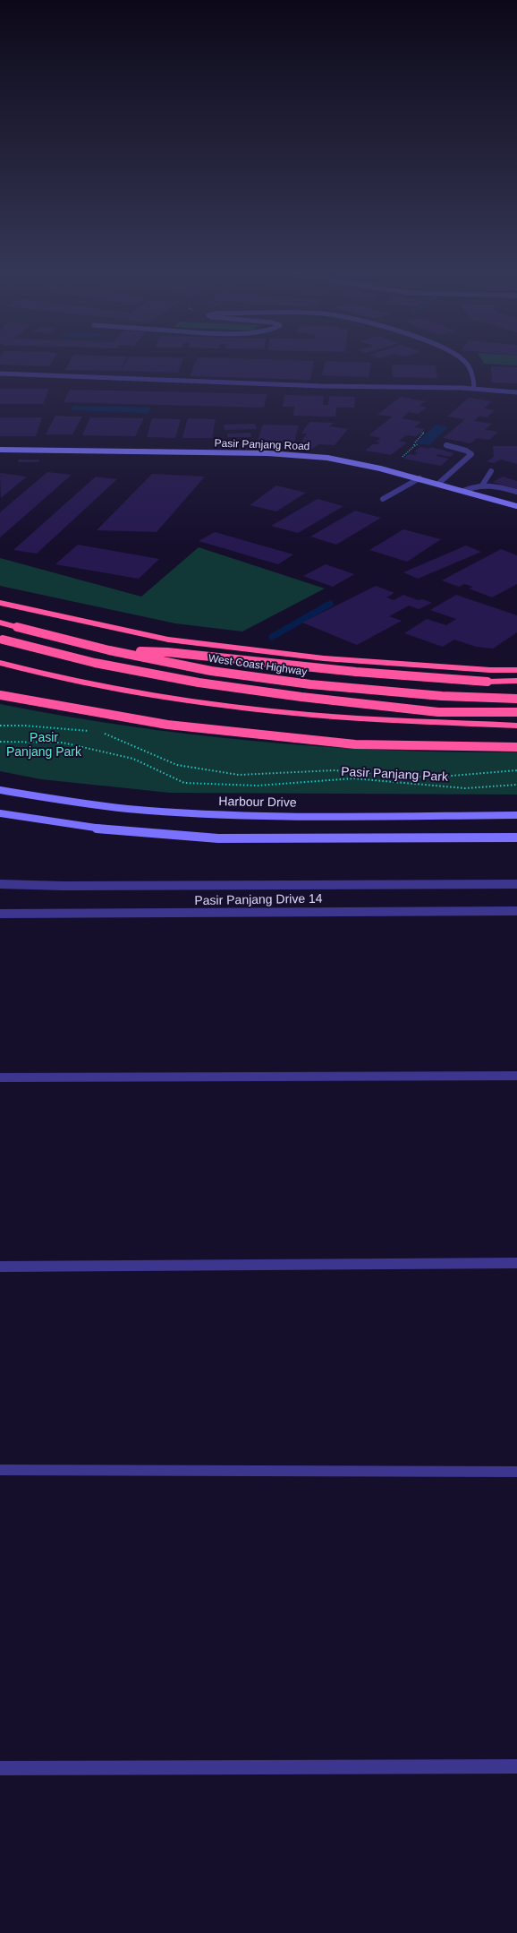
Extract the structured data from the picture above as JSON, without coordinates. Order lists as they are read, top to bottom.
{
  "streets": {
    "highway": ["West Coast Highway"],
    "street": ["Pasir Panjang Road", "Harbour Drive", "Pasir Panjang Drive 14"],
    "path": ["Pasir Panjang Park"]
  },
  "parks": ["Pasir Panjang Park"]
}
